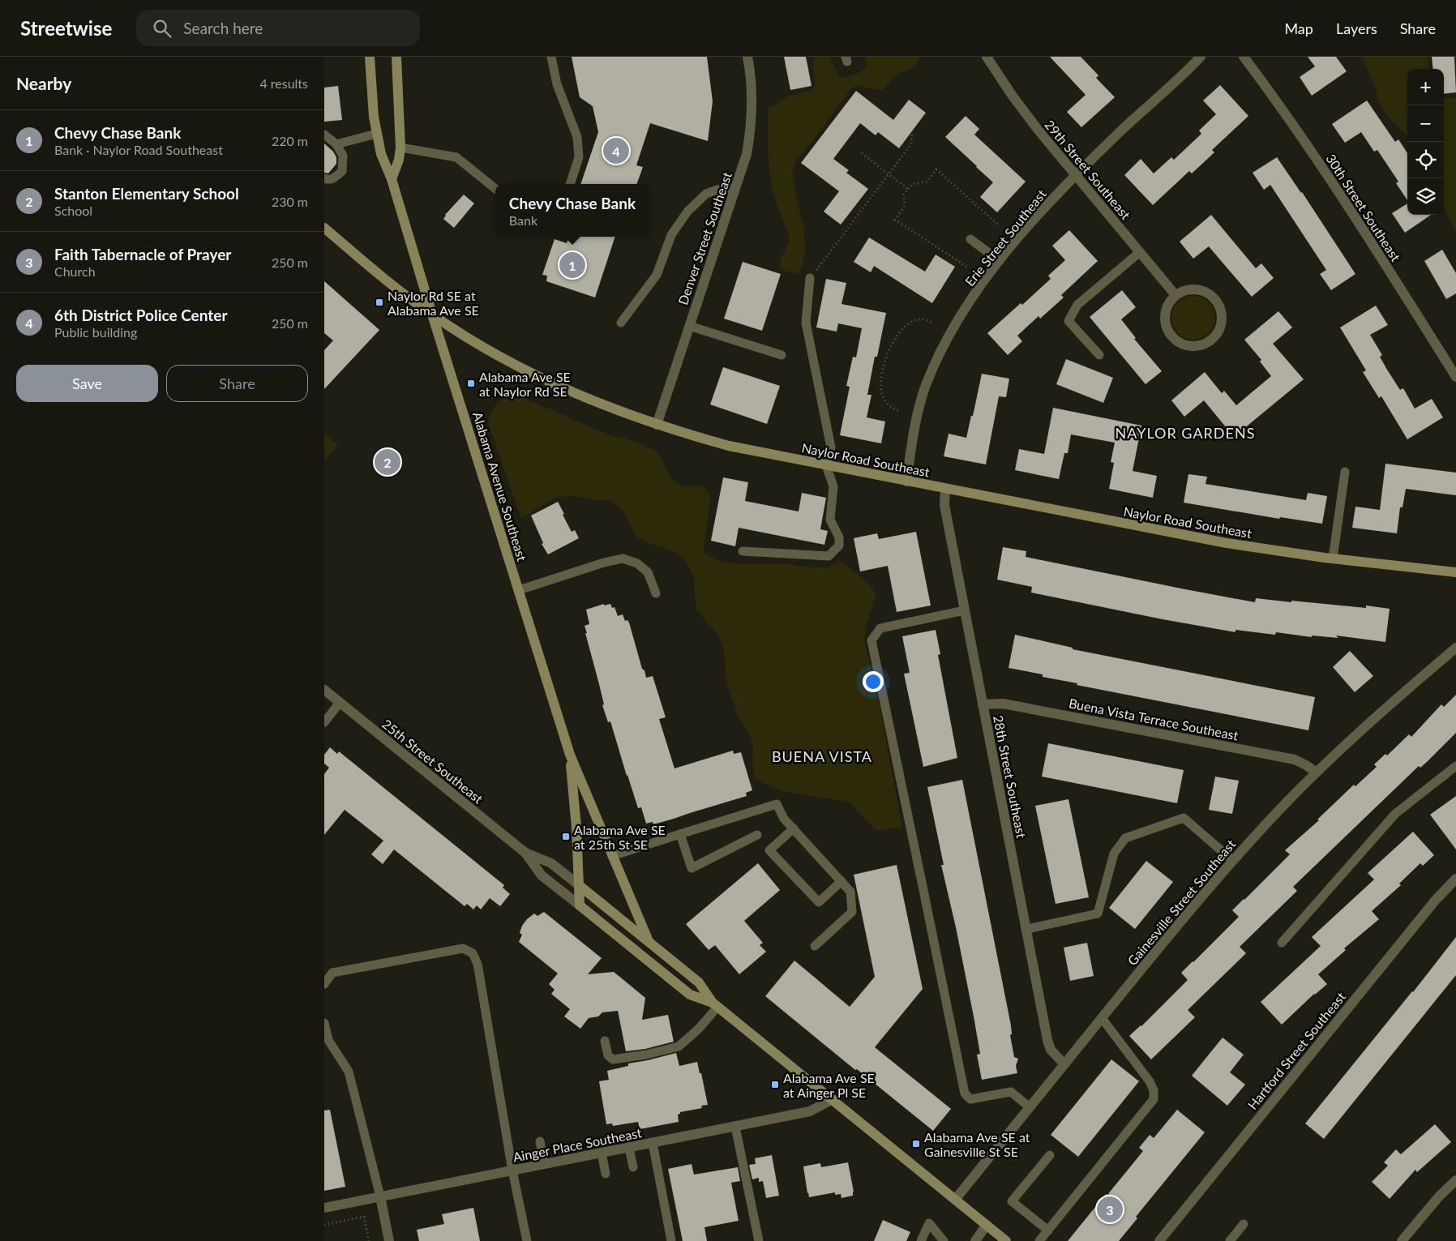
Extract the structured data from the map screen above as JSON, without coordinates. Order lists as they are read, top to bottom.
{
  "streets": {
    "main road": ["Naylor Road Southeast", "Alabama Avenue Southeast"],
    "street": [
      "29th Street Southeast",
      "30th Street Southeast",
      "Erie Street Southeast",
      "Denver Street Southeast",
      "Buena Vista Terrace Southeast",
      "25th Street Southeast",
      "28th Street Southeast",
      "Gainesville Street Southeast",
      "Hartford Street Southeast",
      "Ainger Place Southeast"
    ]
  },
  "crossings": [
    ["29th Street Southeast", "Erie Street Southeast"],
    ["Erie Street Southeast", "Naylor Road Southeast"],
    ["Denver Street Southeast", "Naylor Road Southeast"],
    ["Naylor Road Southeast", "Alabama Avenue Southeast"],
    ["Naylor Road Southeast", "28th Street Southeast"],
    ["Alabama Avenue Southeast", "25th Street Southeast"],
    ["Alabama Avenue Southeast", "Gainesville Street Southeast"],
    ["Alabama Avenue Southeast", "Ainger Place Southeast"],
    ["Buena Vista Terrace Southeast", "28th Street Southeast"],
    ["Buena Vista Terrace Southeast", "Gainesville Street Southeast"],
    ["28th Street Southeast", "Gainesville Street Southeast"]
  ],
  "districts": ["NAYLOR GARDENS", "BUENA VISTA"],
  "places": {
    "transit": [
      "Naylor Rd SE at Alabama Ave SE",
      "Alabama Ave SE at Naylor Rd SE",
      "Alabama Ave SE at 25th St SE",
      "Alabama Ave SE at Ainger Pl SE",
      "Alabama Ave SE at Gainesville St SE"
    ]
  },
  "page": {
    "header": "Streetwise",
    "search": "Search here",
    "nav": ["Map", "Layers", "Share"],
    "heading": ["Nearby", "4 results"],
    "map_buttons": ["+", "−"],
    "list": [
      {
        "mark": "1",
        "name": "Chevy Chase Bank",
        "note": "Bank · Naylor Road Southeast",
        "value": "220 m"
      },
      {
        "mark": "2",
        "name": "Stanton Elementary School",
        "note": "School",
        "value": "230 m"
      },
      {
        "mark": "3",
        "name": "Faith Tabernacle of Prayer",
        "note": "Church",
        "value": "250 m"
      },
      {
        "mark": "4",
        "name": "6th District Police Center",
        "note": "Public building",
        "value": "250 m"
      }
    ],
    "pins": [
      "4",
      "1",
      "2",
      "3"
    ],
    "popup": ["Chevy Chase Bank", "Bank"],
    "buttons": ["Save", "Share"]
  }
}
